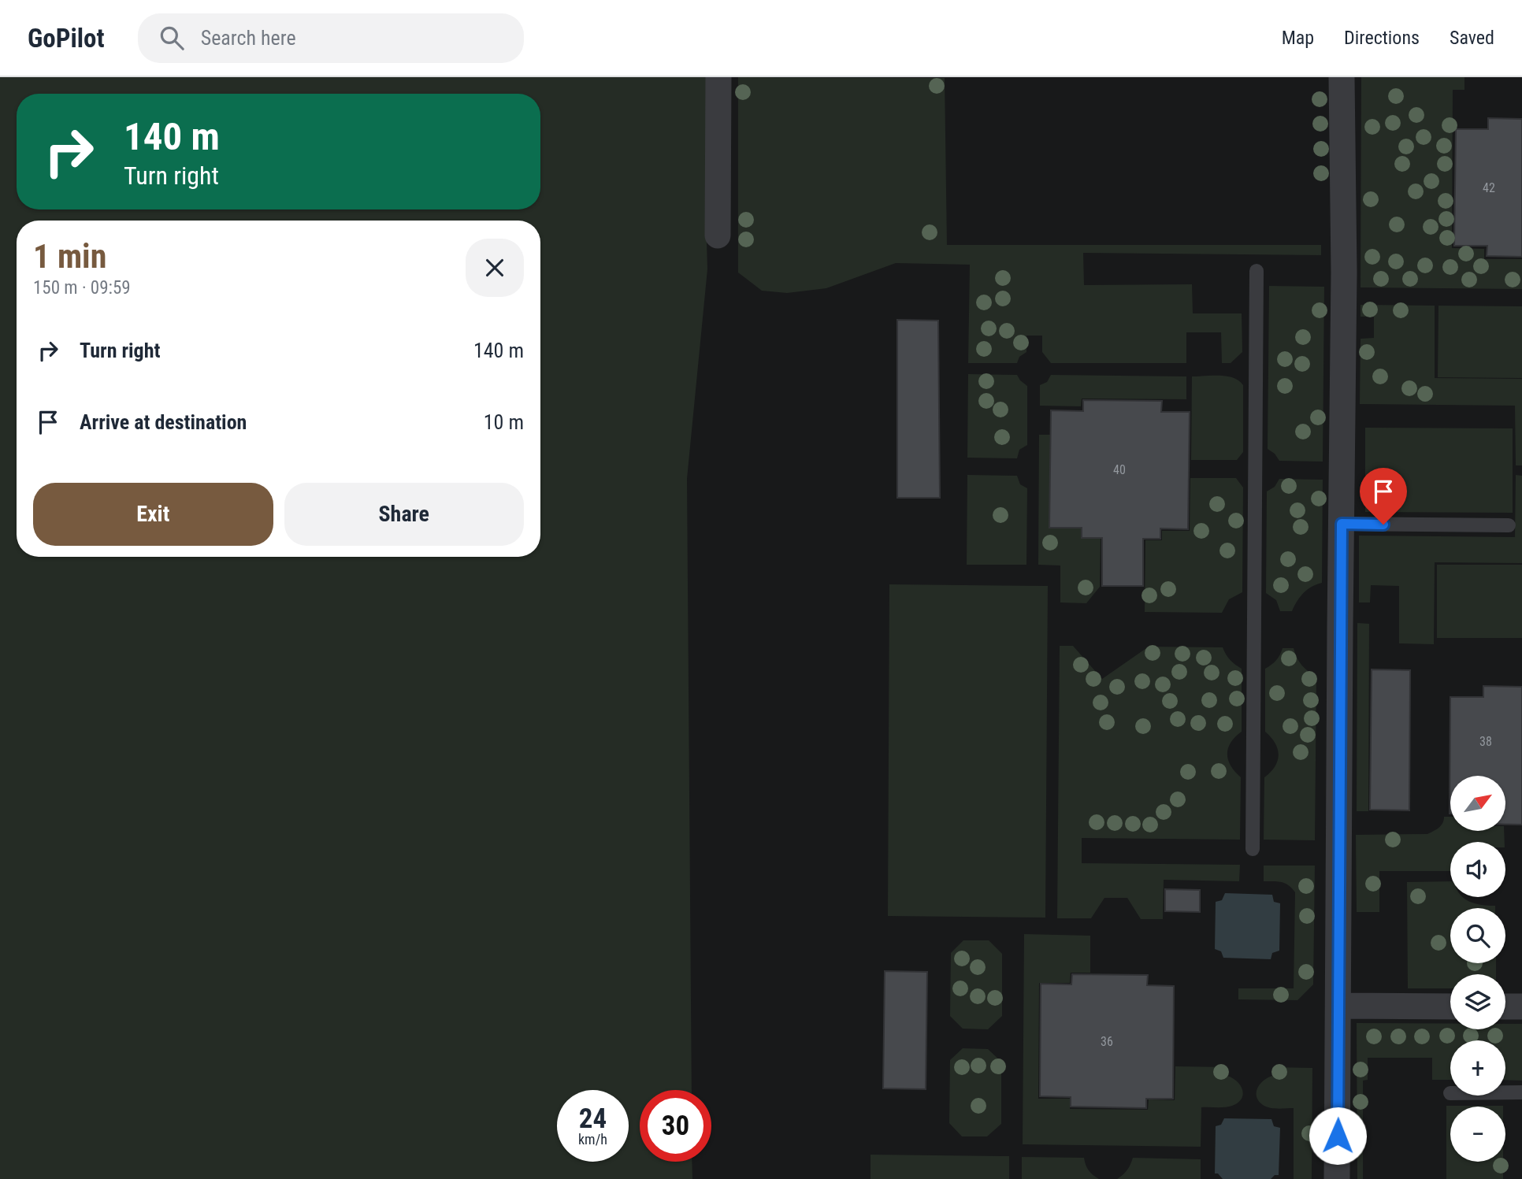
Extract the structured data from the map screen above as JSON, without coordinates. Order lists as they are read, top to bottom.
{
  "house_numbers": [
    "42",
    "40",
    "38",
    "36"
  ],
  "north": "top right",
  "page": {
    "header": "GoPilot",
    "search": "Search here",
    "nav": ["Map", "Directions", "Saved"],
    "turn": ["140 m", "Turn right"],
    "heading": ["1 min", "150 m · 09:59"],
    "list": [
      {
        "name": "Turn right",
        "value": "140 m"
      },
      {
        "name": "Arrive at destination",
        "value": "10 m"
      }
    ],
    "buttons": ["Exit", "Share"],
    "map_buttons": ["+", "−"],
    "speed": "24 km/h",
    "limit": "30"
  }
}
